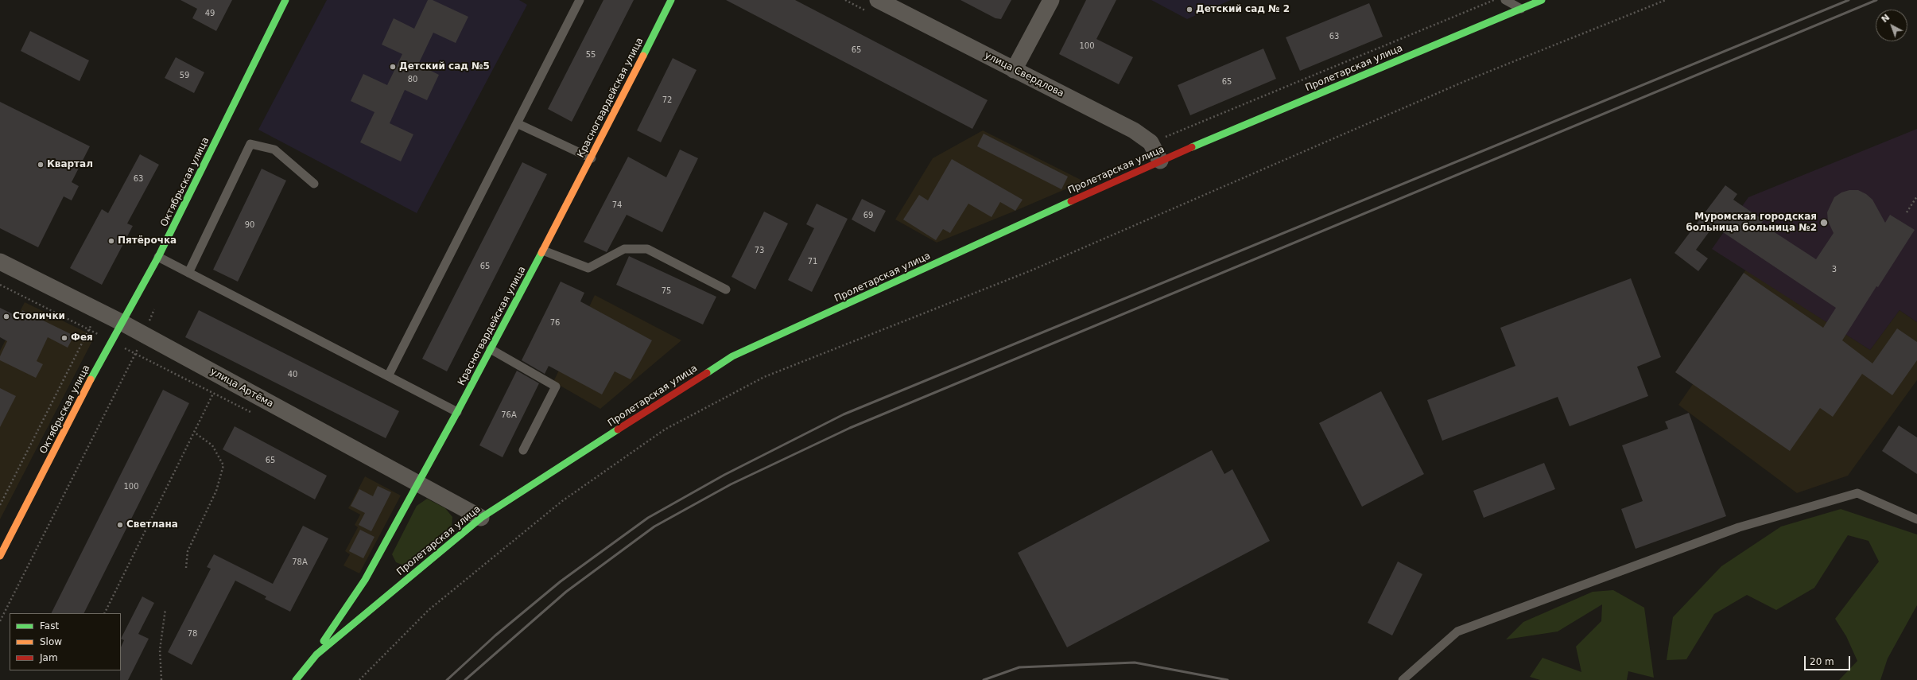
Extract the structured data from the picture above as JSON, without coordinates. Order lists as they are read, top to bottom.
{
  "streets": {
    "street": [
      "Пролетарская улица",
      "улица Свердлова",
      "Красногвардейская улица",
      "Октябрьская улица",
      "улица Артёма"
    ]
  },
  "crossings": [
    ["Пролетарская улица", "улица Свердлова"],
    ["Пролетарская улица", "Красногвардейская улица"],
    ["Пролетарская улица", "улица Артёма"],
    ["Красногвардейская улица", "улица Артёма"],
    ["Октябрьская улица", "улица Артёма"]
  ],
  "places": [
    "Детский сад № 2",
    "Детский сад №5",
    "Квартал",
    "Муромская городская больница больница №2",
    "Пятёрочка",
    "Столички",
    "Фея",
    "Светлана"
  ],
  "house_numbers": [
    "49",
    "63",
    "100",
    "65",
    "55",
    "59",
    "80",
    "65",
    "72",
    "63",
    "74",
    "69",
    "90",
    "73",
    "71",
    "65",
    "3",
    "75",
    "76",
    "40",
    "76А",
    "65",
    "100",
    "78А",
    "78"
  ],
  "legend": ["Fast", "Slow", "Jam"],
  "scale_bar": "20 m",
  "north": "top left"
}
